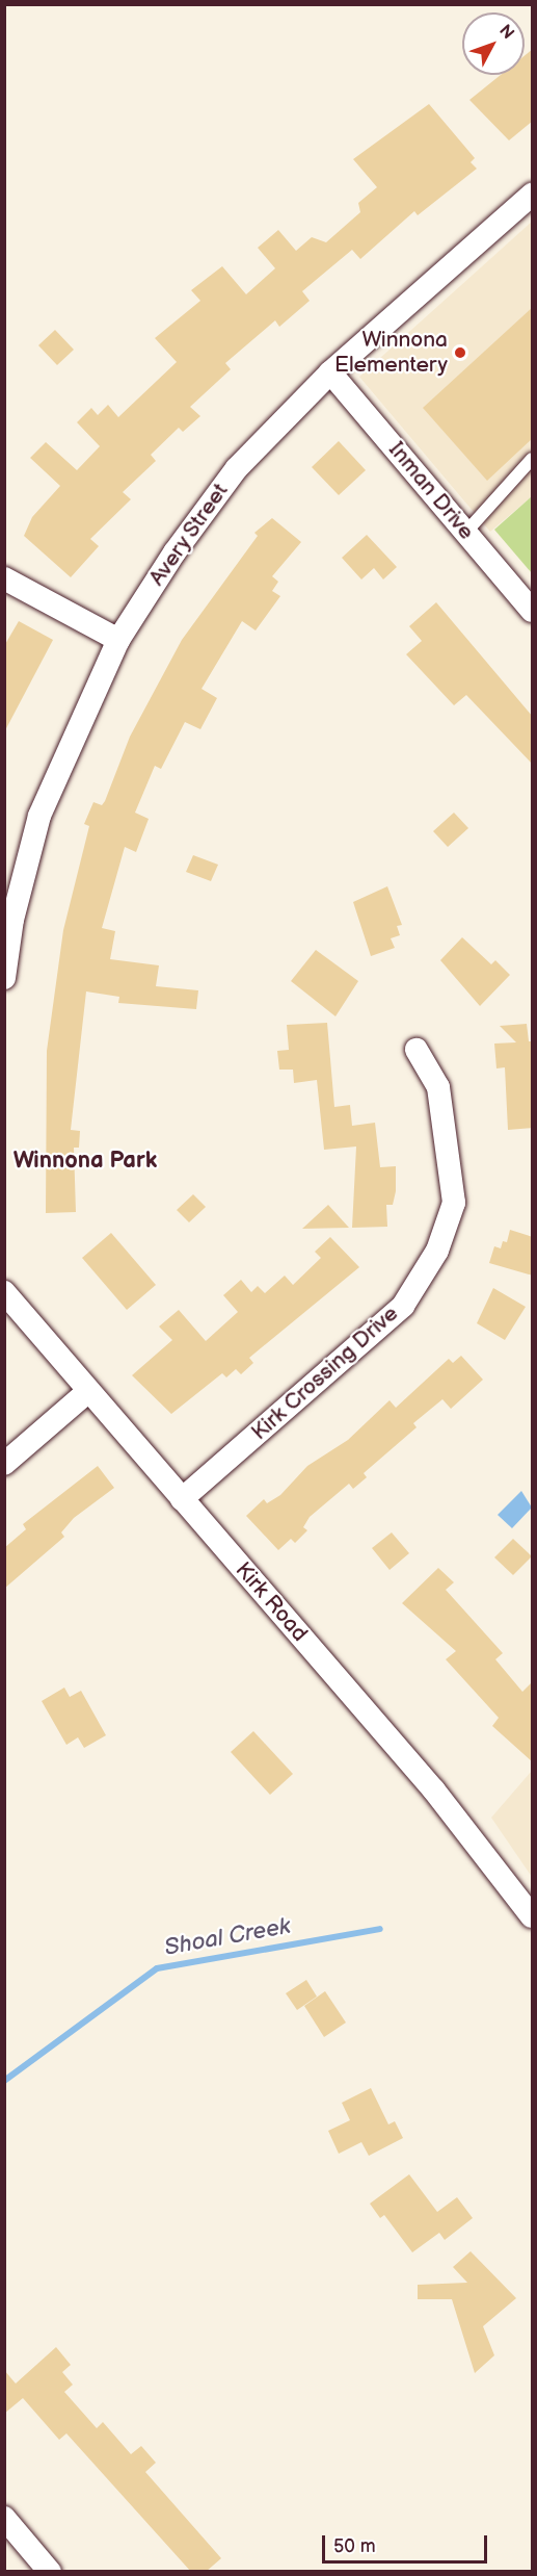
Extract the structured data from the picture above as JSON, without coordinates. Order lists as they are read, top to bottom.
{
  "streets": {
    "street": [
      "Inman Drive",
      "Avery Street",
      "Kirk Crossing Drive",
      "Kirk Road"
    ]
  },
  "crossings": [
    ["Inman Drive", "Avery Street"],
    ["Kirk Crossing Drive", "Kirk Road"]
  ],
  "districts": ["Winnona Park"],
  "water": ["Shoal Creek"],
  "places": ["Winnona Elementery"],
  "scale_bar": "50 m",
  "north": "top right"
}
